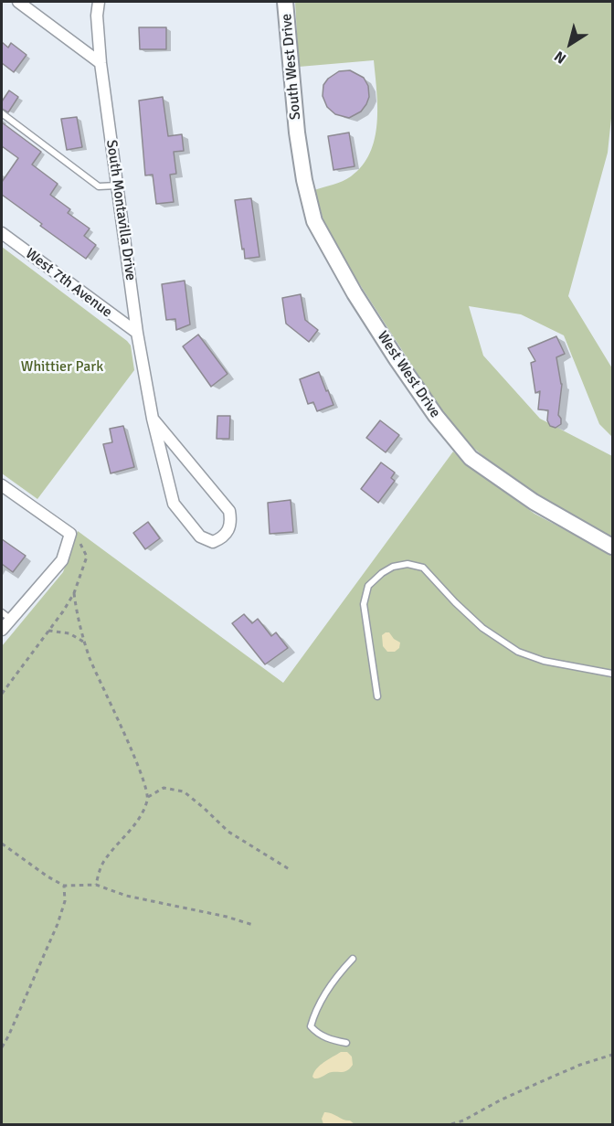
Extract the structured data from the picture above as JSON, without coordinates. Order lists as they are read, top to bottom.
{
  "streets": {
    "street": [
      "South West Drive",
      "South Montavilla Drive",
      "West 7th Avenue",
      "West West Drive"
    ]
  },
  "crossings": [
    ["South West Drive", "West West Drive"],
    ["South Montavilla Drive", "West 7th Avenue"]
  ],
  "parks": ["Whittier Park"],
  "north": "bottom left"
}
